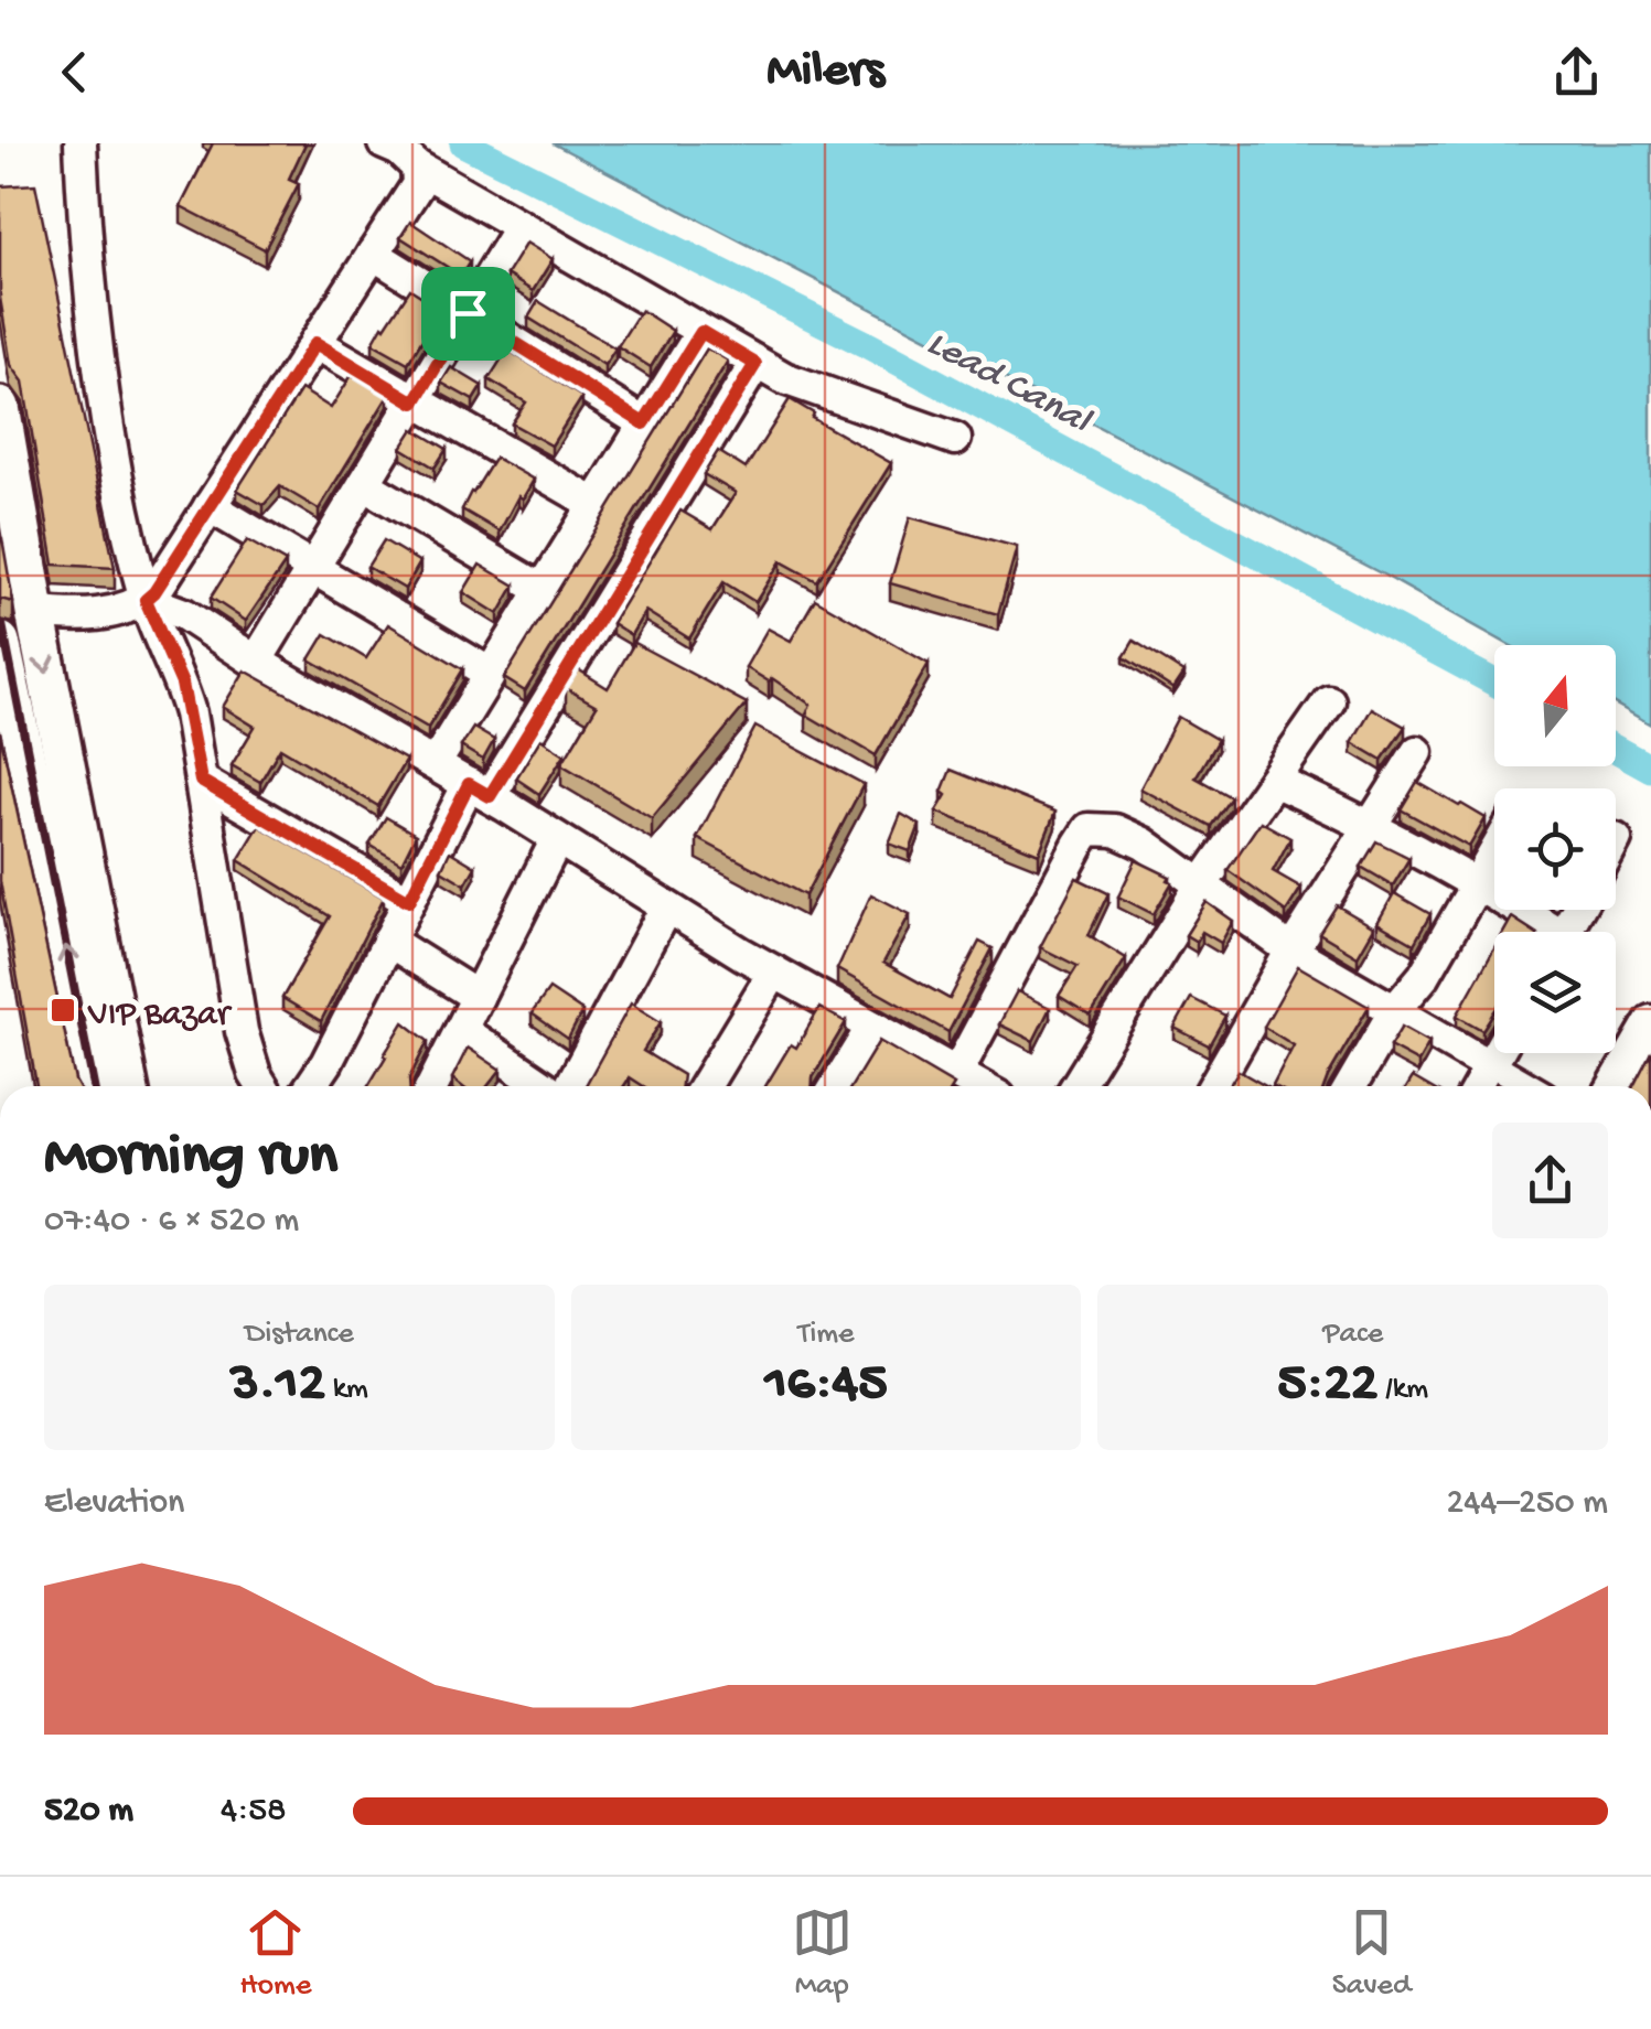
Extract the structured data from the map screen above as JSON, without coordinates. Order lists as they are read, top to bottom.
{
  "water": ["Lead Canal"],
  "places": {
    "transit": ["VIP Bazar"]
  },
  "north": "top",
  "page": {
    "header": "Milers",
    "heading": ["Morning run", "07:40 · 6 × 520 m"],
    "stats": [
      ["Distance", "3.12 km"],
      ["Time", "16:45"],
      ["Pace", "5:22 /km"]
    ],
    "chart": ["Elevation", "244–250 m"],
    "list": [
      {
        "name": "520 m",
        "note": "4:58"
      }
    ],
    "tabs": ["Home", "Map", "Saved"]
  }
}
